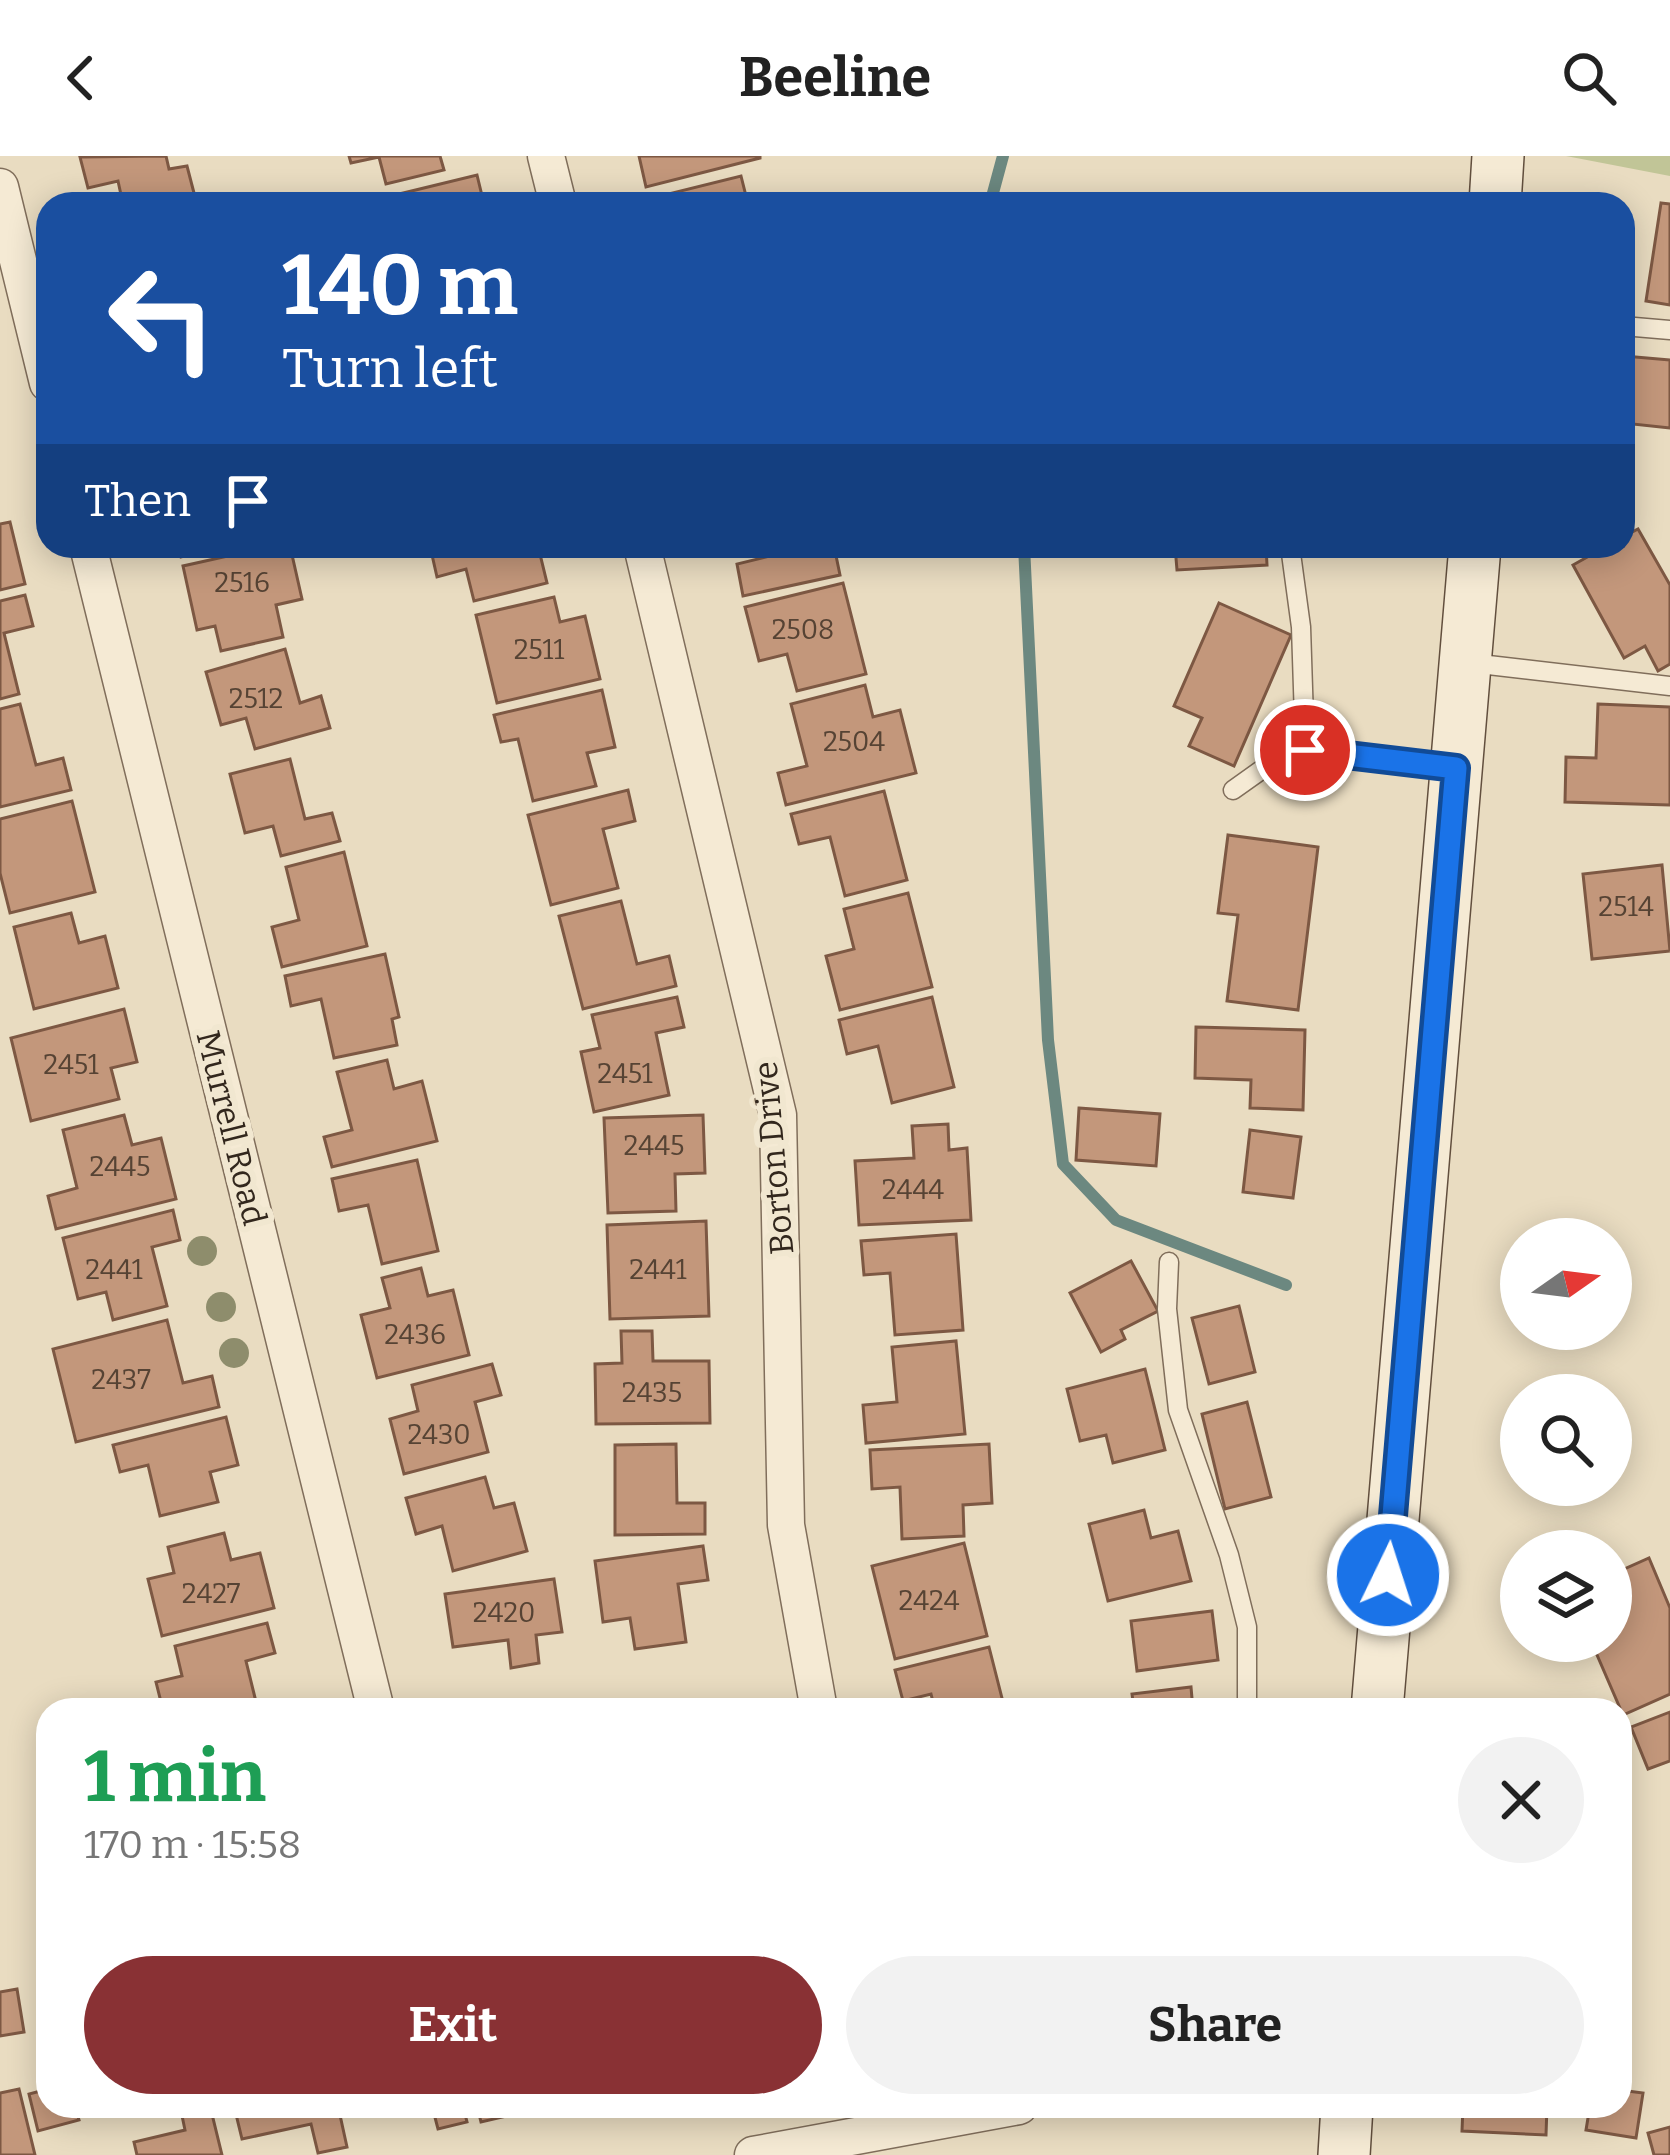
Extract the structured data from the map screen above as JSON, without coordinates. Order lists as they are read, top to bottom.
{
  "streets": {
    "street": ["Murrell Road", "Borton Drive"]
  },
  "house_numbers": [
    "2516",
    "2508",
    "2511",
    "2512",
    "2504",
    "2514",
    "2451",
    "2451",
    "2445",
    "2445",
    "2444",
    "2441",
    "2441",
    "2436",
    "2437",
    "2435",
    "2430",
    "2427",
    "2424",
    "2420"
  ],
  "north": "right",
  "page": {
    "header": "Beeline",
    "turn": ["140 m", "Turn left"],
    "then": "Then",
    "heading": ["1 min", "170 m · 15:58"],
    "buttons": ["Exit", "Share"]
  }
}
